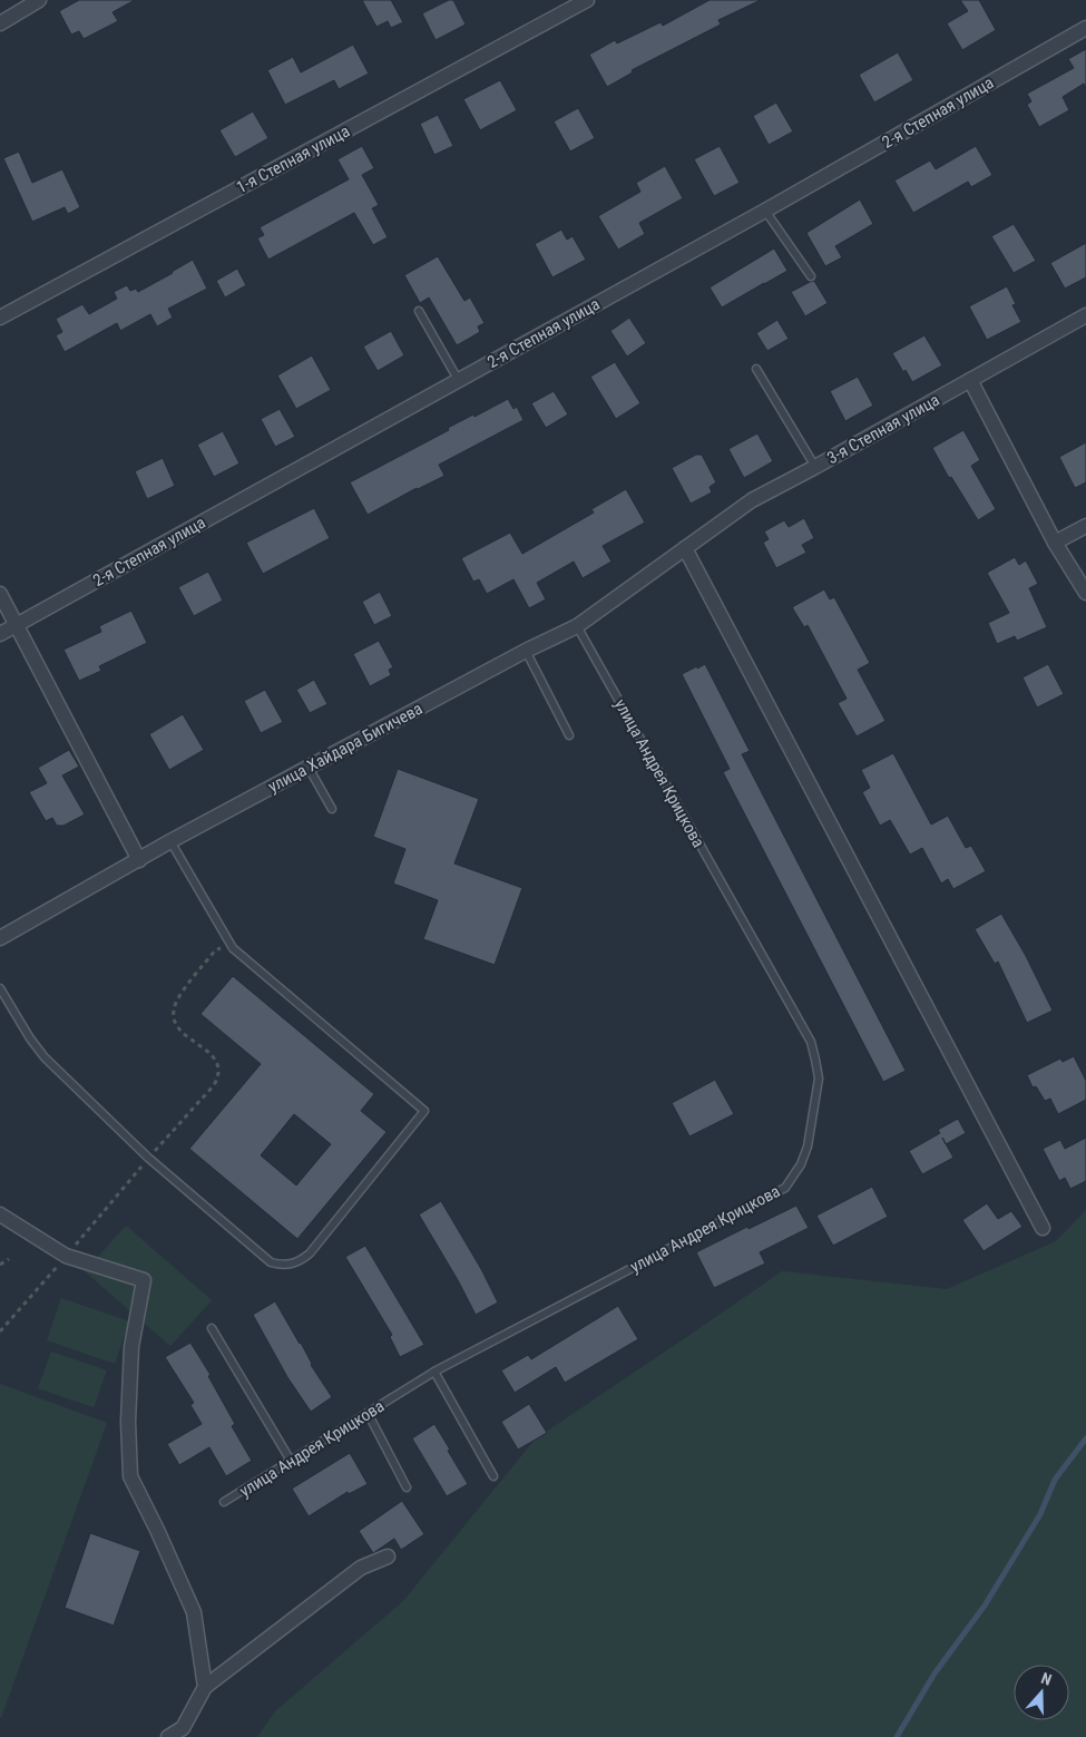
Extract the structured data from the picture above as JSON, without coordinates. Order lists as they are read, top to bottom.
{
  "streets": {
    "street": [
      "2-я Степная улица",
      "1-я Степная улица",
      "3-я Степная улица",
      "улица Хайдара Бигичева"
    ],
    "lane": ["улица Андрея Крицкова"]
  },
  "crossings": [
    ["3-я Степная улица", "улица Хайдара Бигичева"],
    ["улица Хайдара Бигичева", "улица Андрея Крицкова"]
  ],
  "north": "top"
}
